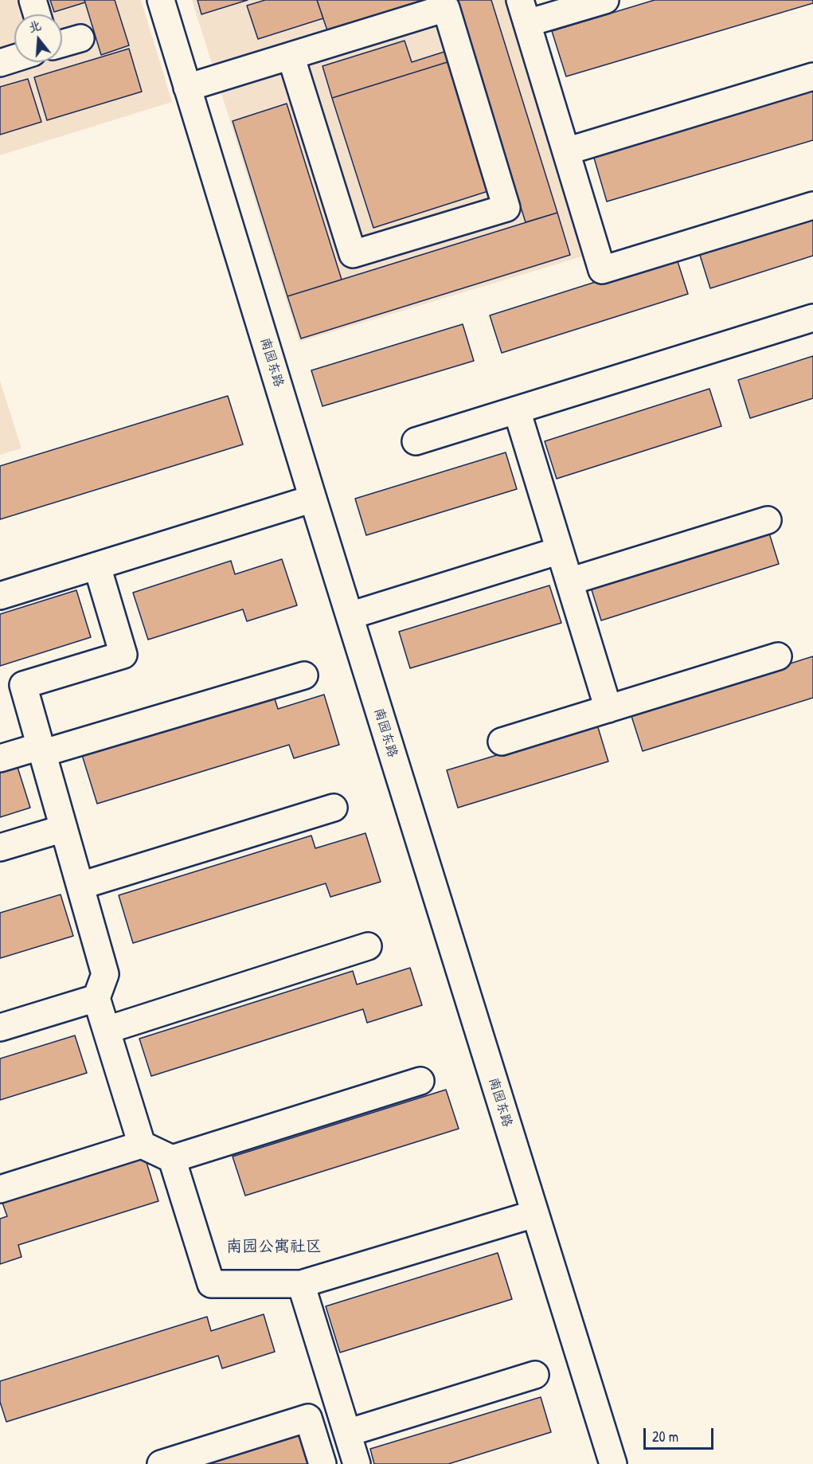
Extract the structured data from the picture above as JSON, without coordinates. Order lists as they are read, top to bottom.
{
  "streets": {
    "street": ["南园东路"]
  },
  "districts": ["南园公寓社区"],
  "scale_bar": "20 m",
  "north": "top"
}
